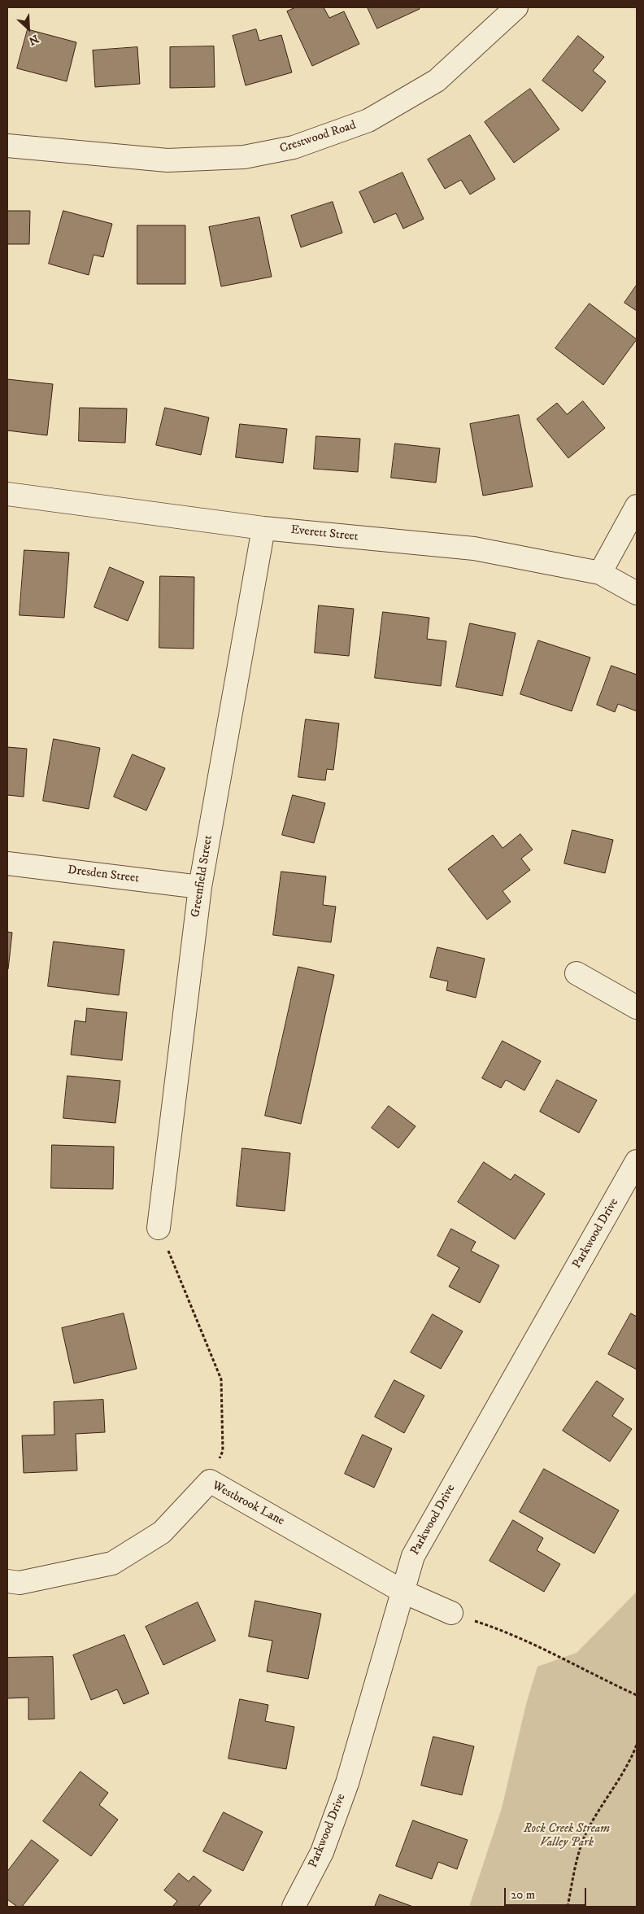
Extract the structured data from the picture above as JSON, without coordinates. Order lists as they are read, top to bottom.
{
  "streets": {
    "street": [
      "Crestwood Road",
      "Everett Street",
      "Dresden Street",
      "Greenfield Street",
      "Parkwood Drive",
      "Westbrook Lane"
    ]
  },
  "crossings": [
    ["Everett Street", "Greenfield Street"],
    ["Dresden Street", "Greenfield Street"],
    ["Parkwood Drive", "Westbrook Lane"]
  ],
  "parks": ["Rock Creek Stream Valley Park"],
  "scale_bar": "20 m",
  "north": "bottom right"
}
